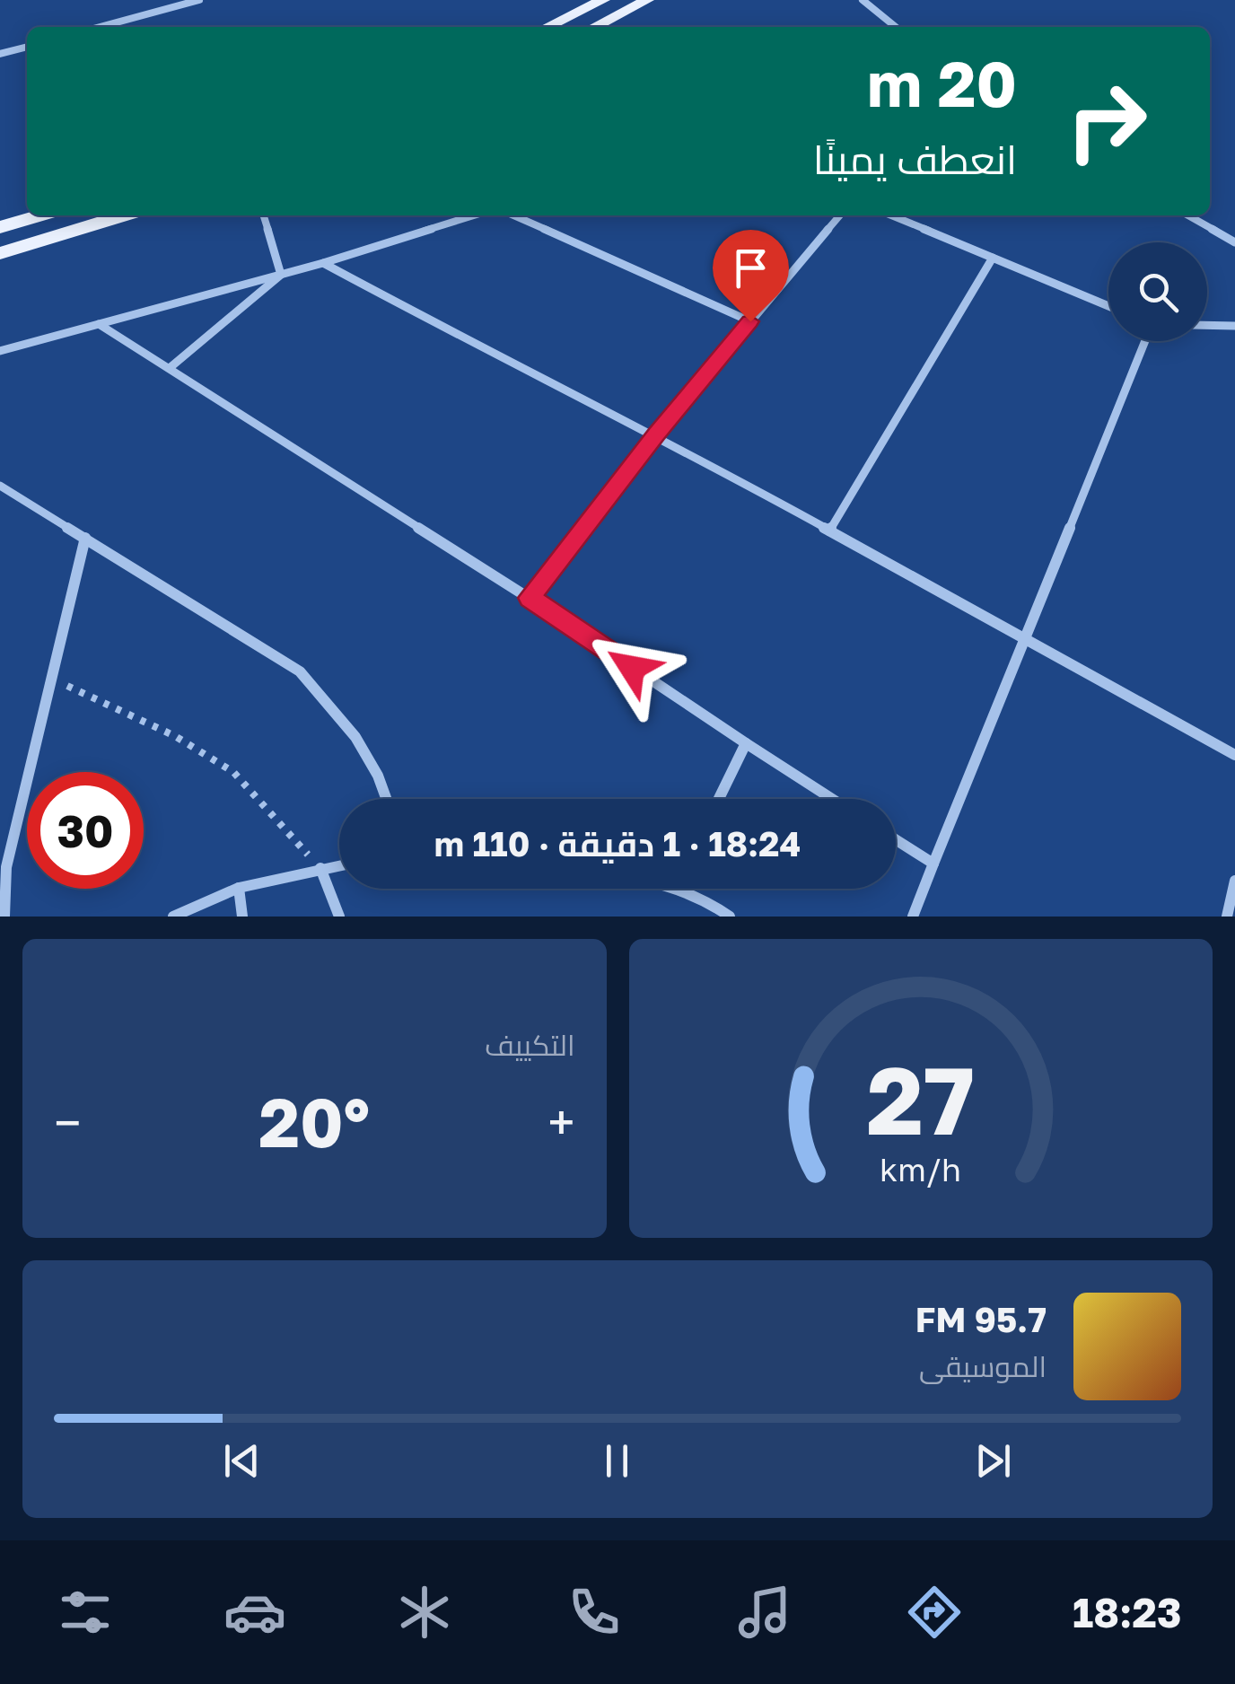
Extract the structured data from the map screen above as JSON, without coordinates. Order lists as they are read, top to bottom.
{
  "page": {
    "turn": ["20 m", "انعطف يمينًا"],
    "limit": "30",
    "trip": "18:24 · 1 دقيقة · 110 m",
    "tile": "التكييف",
    "heat": ["−", "20°", "+"],
    "song": ["95.7 FM", "الموسيقى"],
    "tabs": "18:23",
    "gauge": ["27", "km/h"]
  }
}
